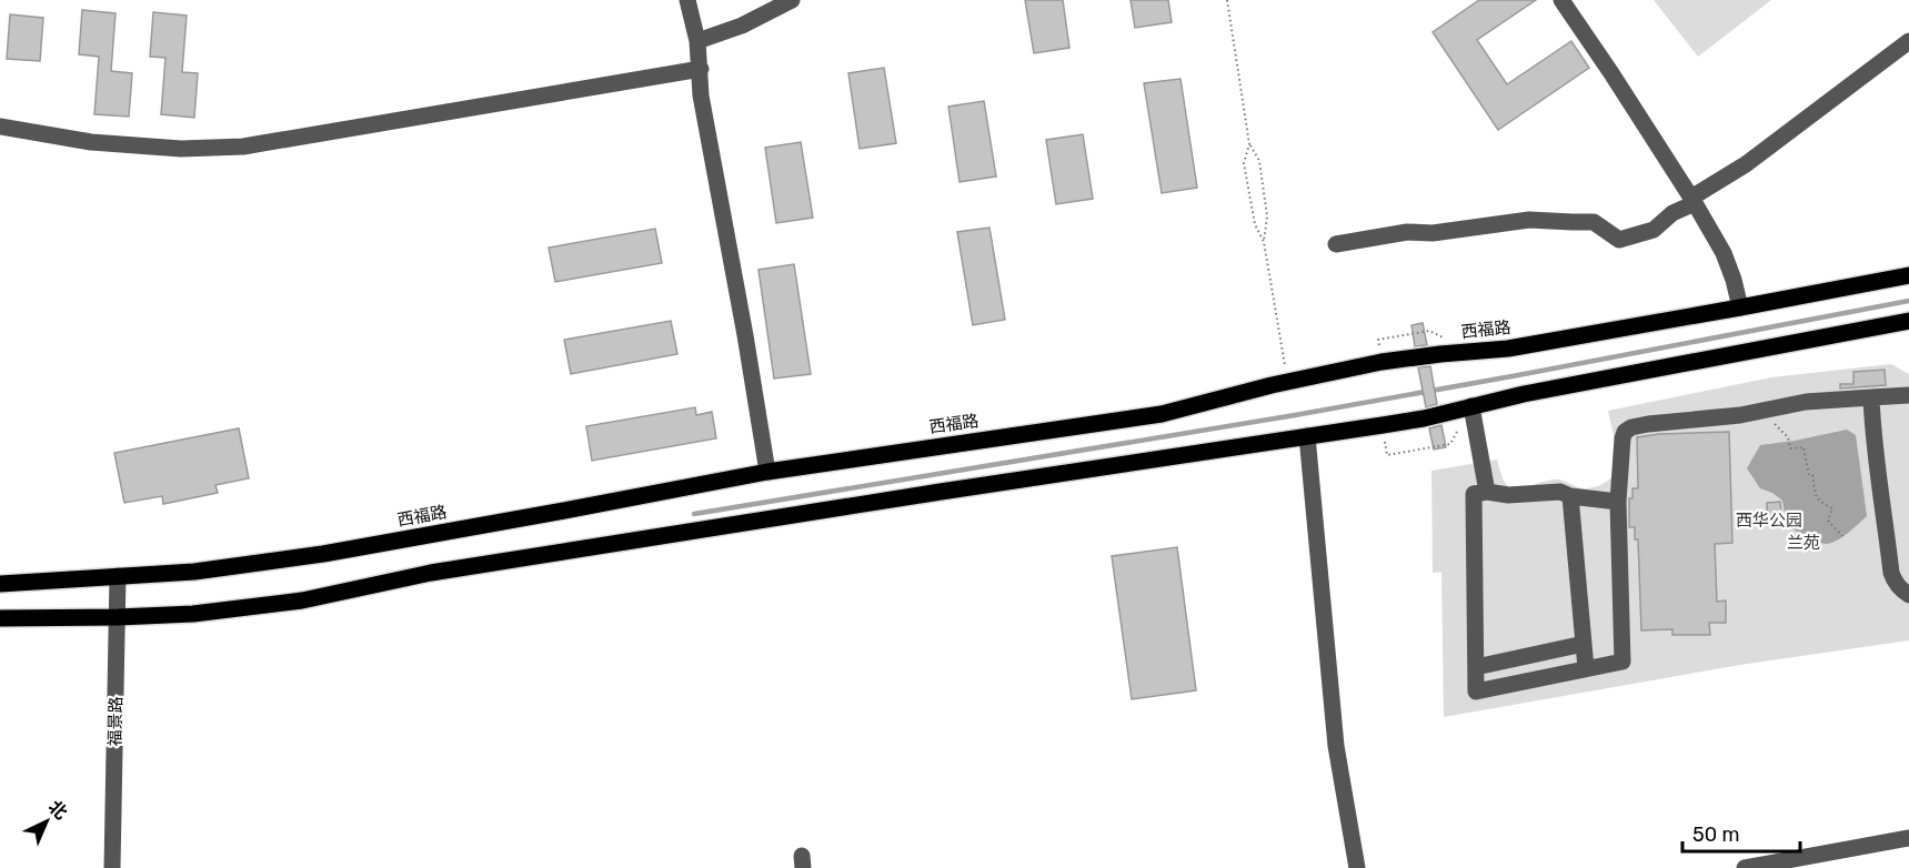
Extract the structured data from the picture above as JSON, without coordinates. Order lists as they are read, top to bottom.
{
  "streets": {
    "main road": ["西福路"],
    "street": ["福景路"]
  },
  "crossings": [
    ["西福路", "福景路"]
  ],
  "parks": ["西华公园", "兰苑"],
  "scale_bar": "50 m",
  "north": "top right"
}
